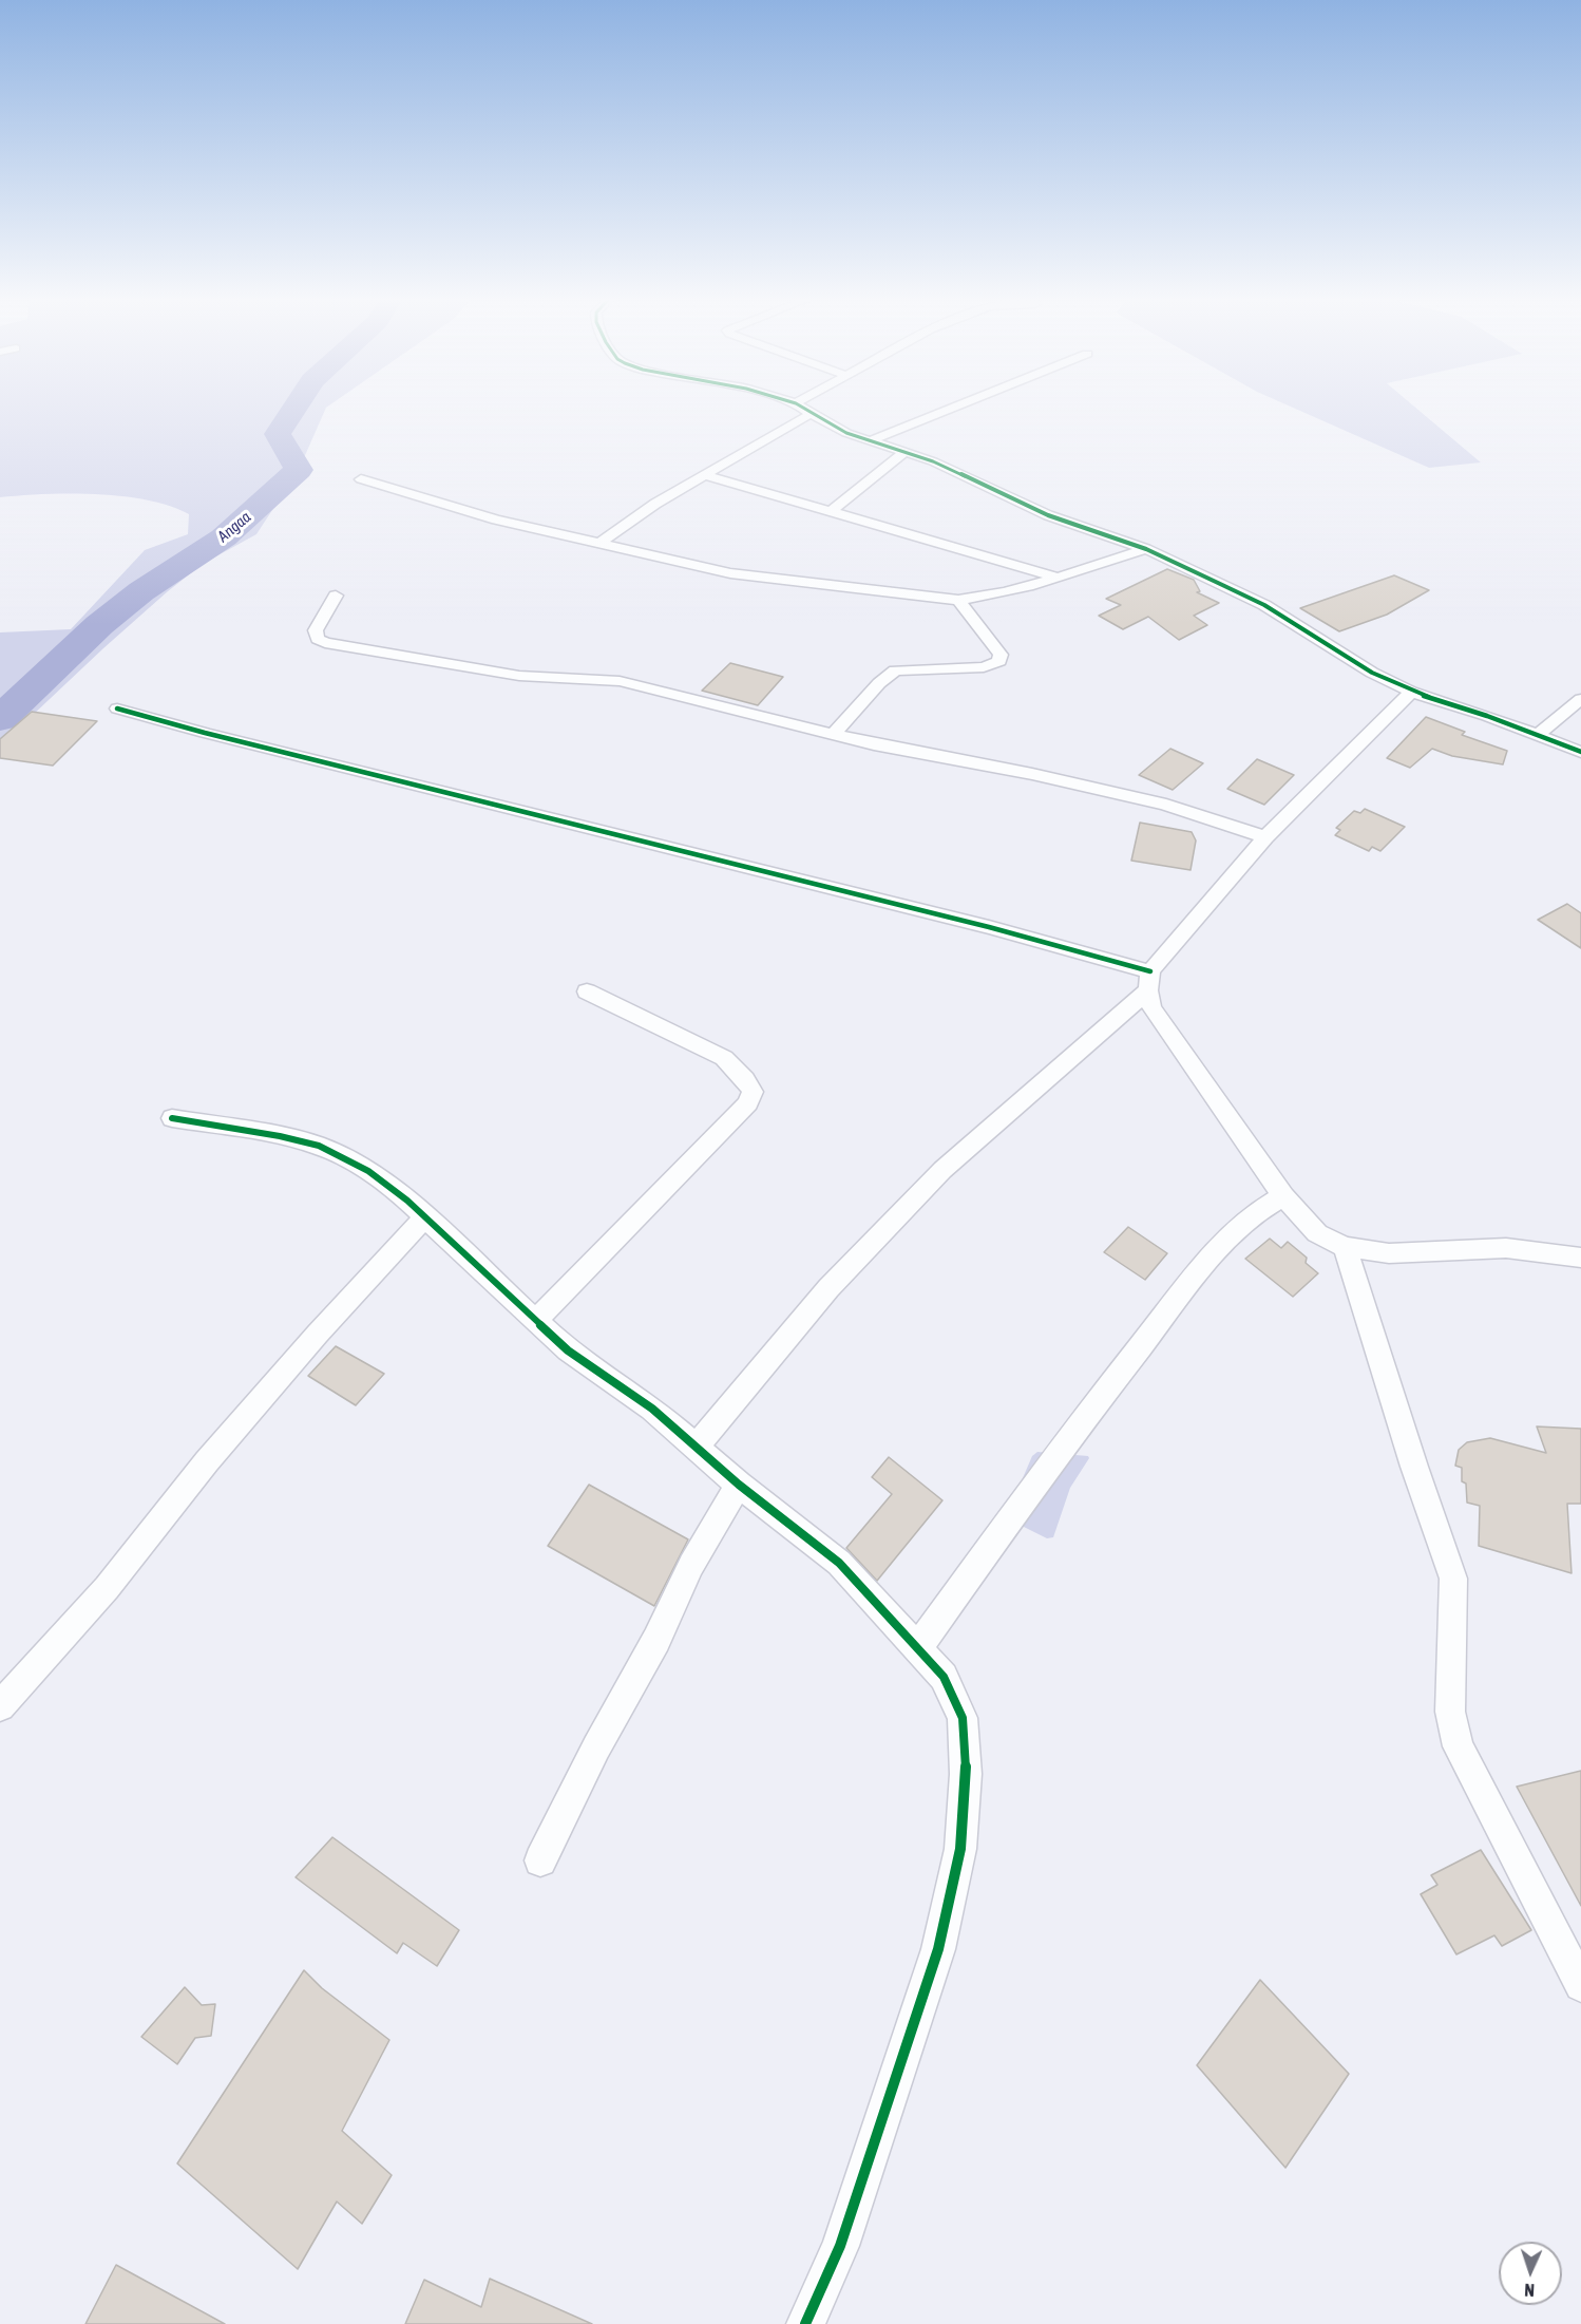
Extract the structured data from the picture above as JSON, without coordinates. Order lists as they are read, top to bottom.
{
  "water": ["Angaa"],
  "north": "bottom"
}
